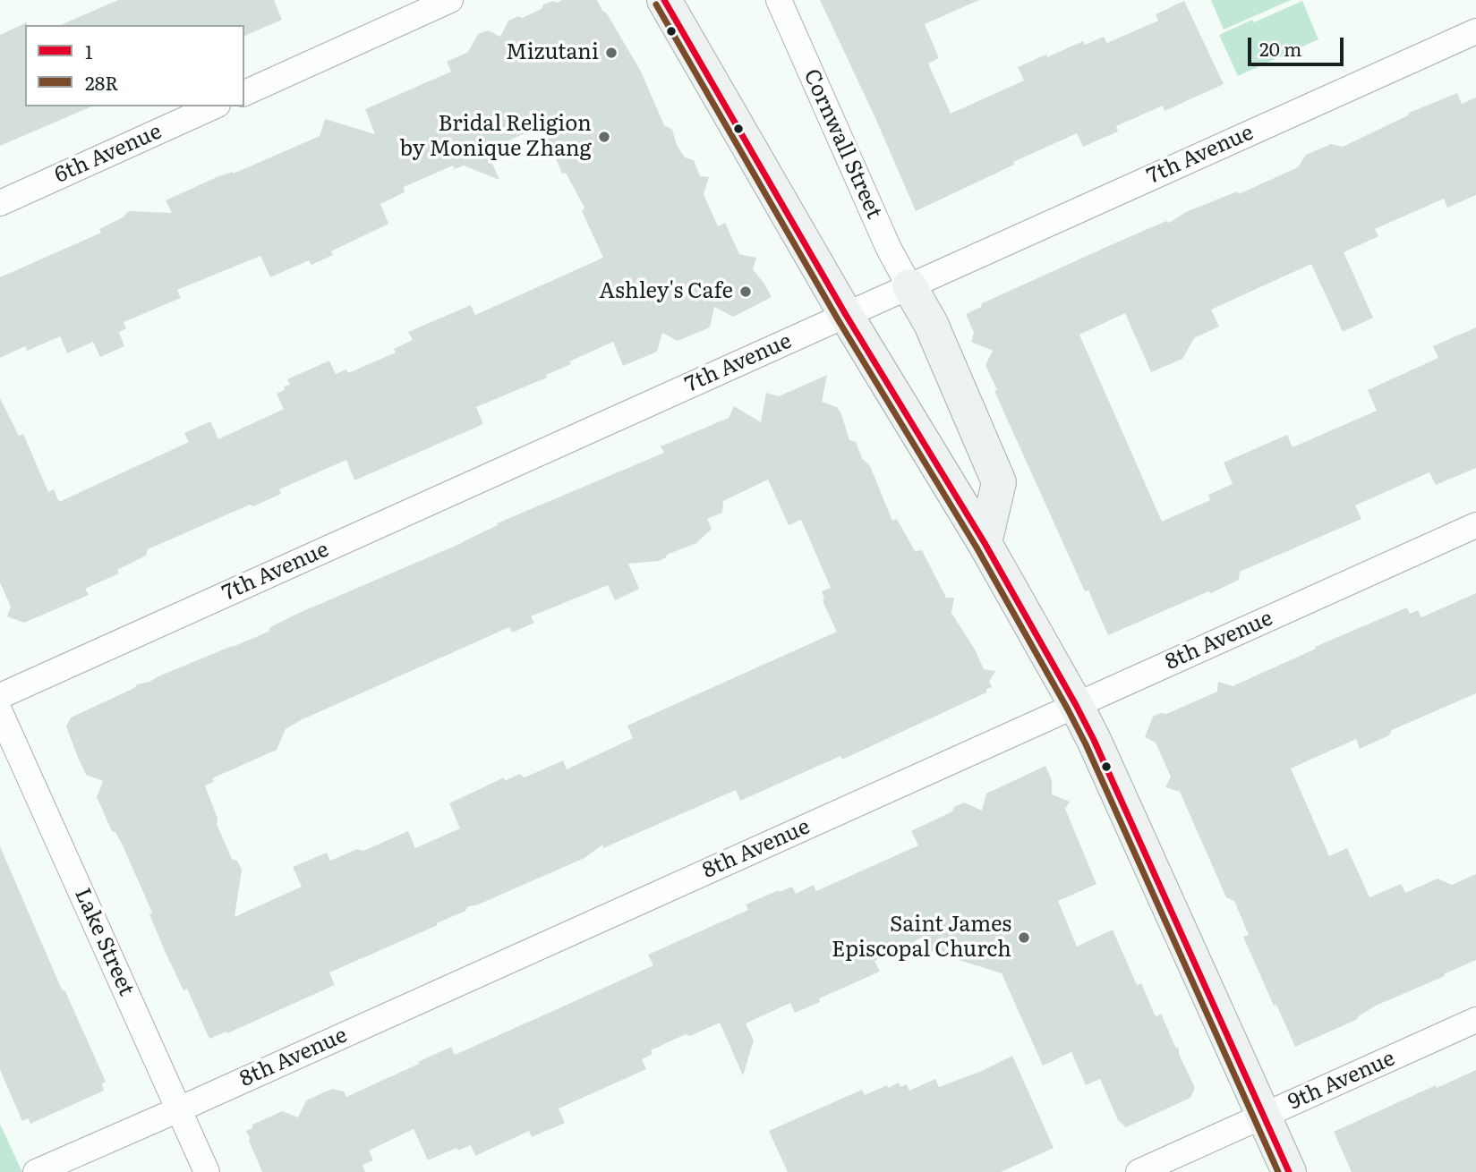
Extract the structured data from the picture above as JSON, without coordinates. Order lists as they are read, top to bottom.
{
  "streets": {
    "street": [
      "Cornwall Street",
      "6th Avenue",
      "7th Avenue",
      "8th Avenue",
      "Lake Street",
      "9th Avenue"
    ]
  },
  "crossings": [
    ["Cornwall Street", "7th Avenue"],
    ["8th Avenue", "Lake Street"]
  ],
  "places": [
    "Mizutani",
    "Bridal Religion by Monique Zhang",
    "Ashley's Cafe",
    "Saint James Episcopal Church"
  ],
  "lines": ["transit line 1", "transit line 28R"],
  "legend": ["1", "28R"],
  "scale_bar": "20 m"
}
